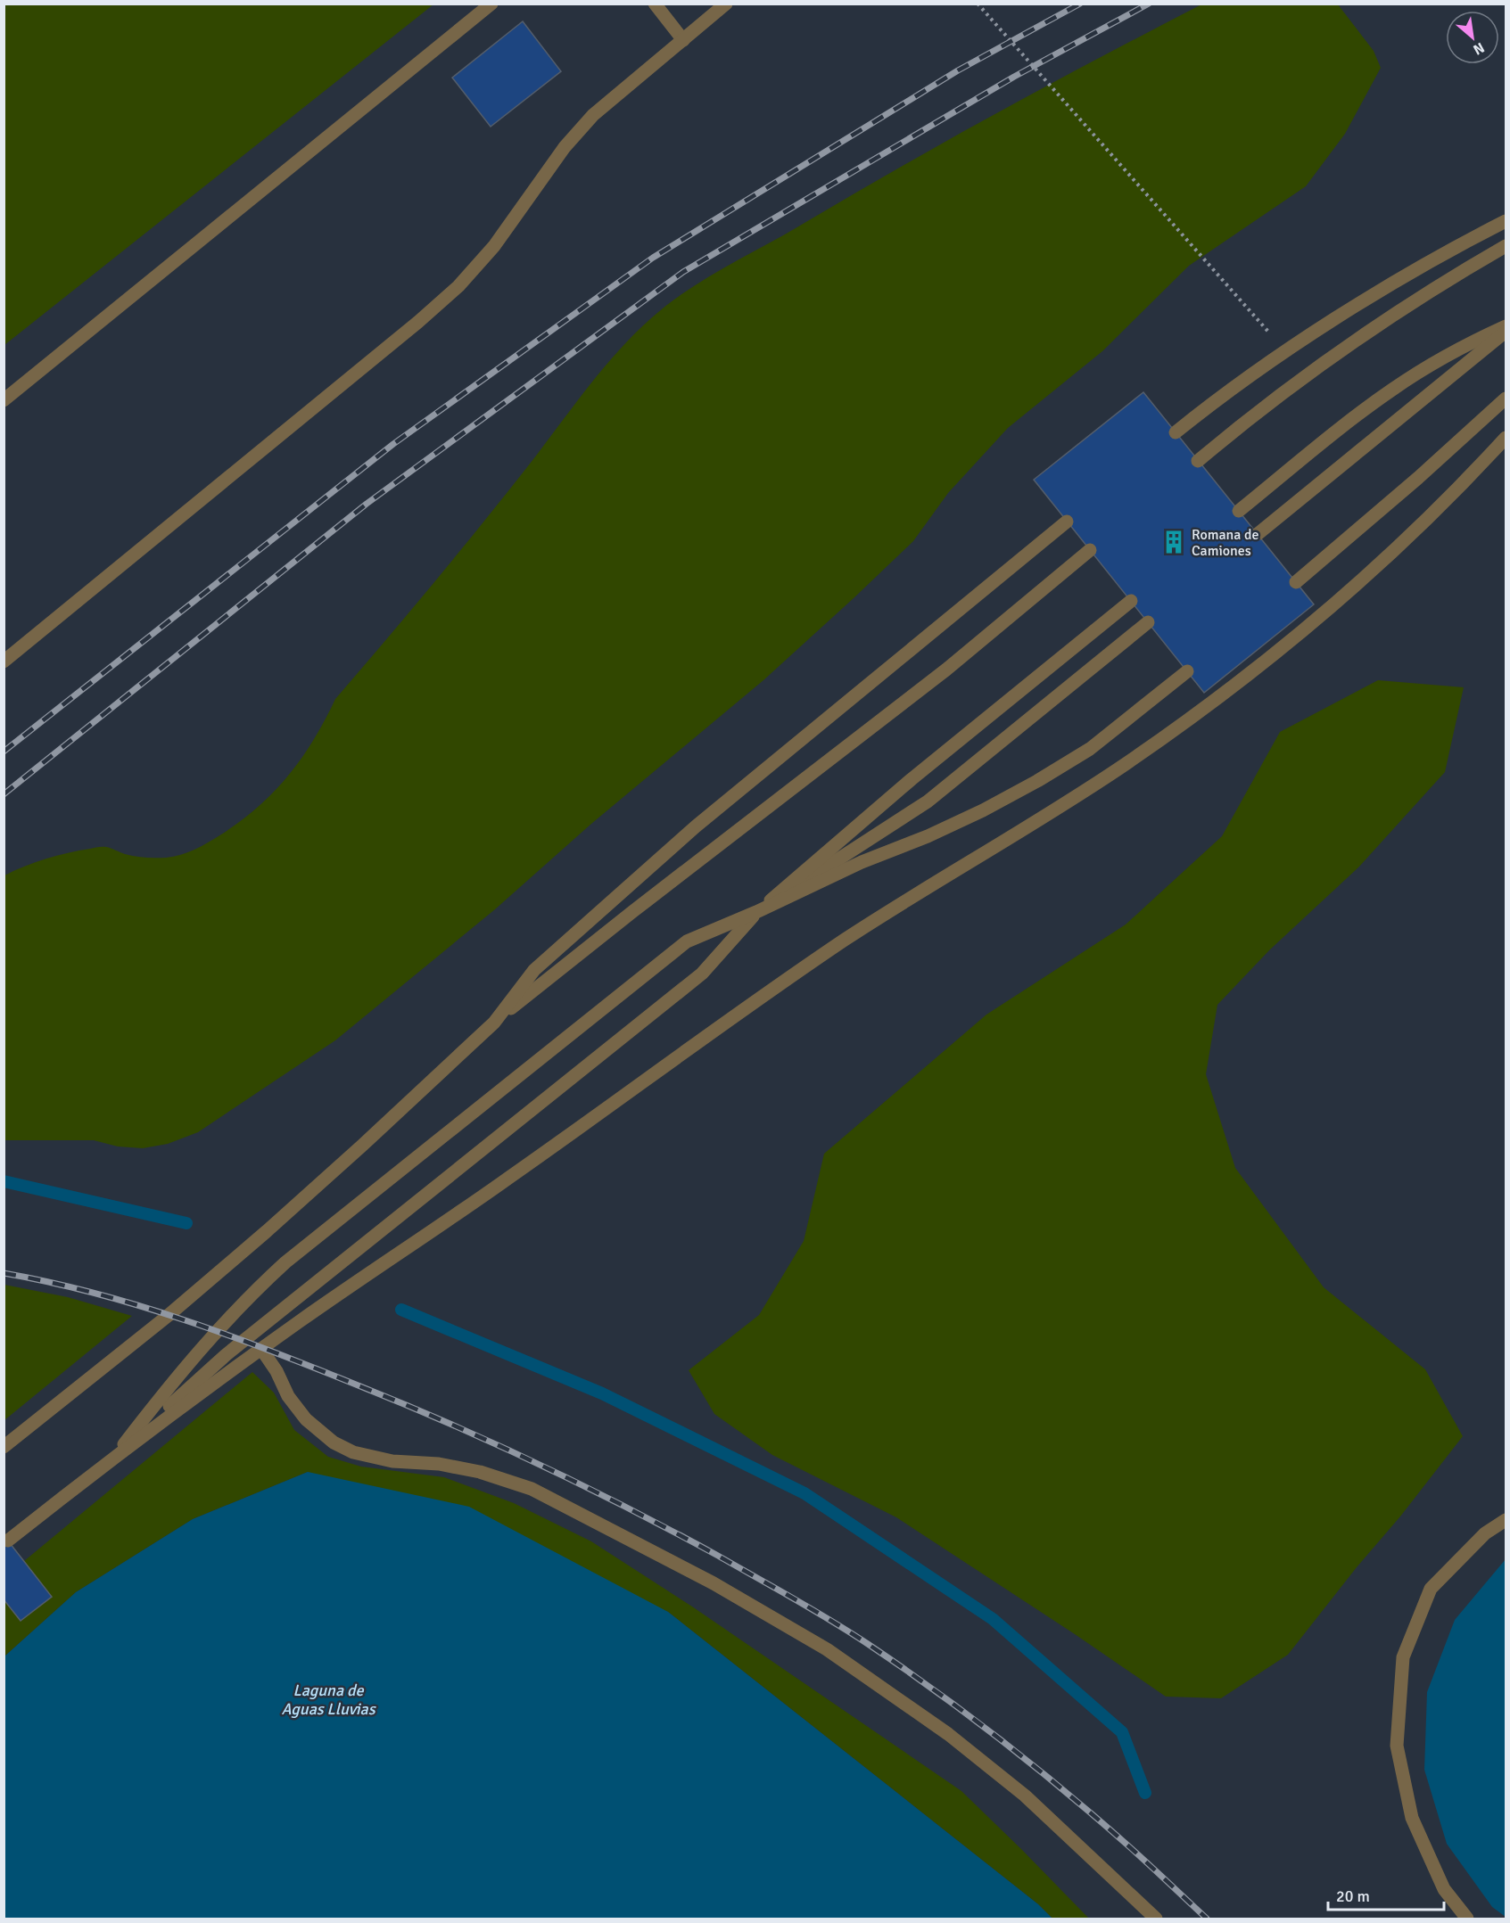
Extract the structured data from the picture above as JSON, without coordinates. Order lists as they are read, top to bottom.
{
  "water": ["Laguna de Aguas Lluvias"],
  "places": {
    "building": ["Romana de Camiones"]
  },
  "scale_bar": "20 m",
  "north": "bottom right"
}
